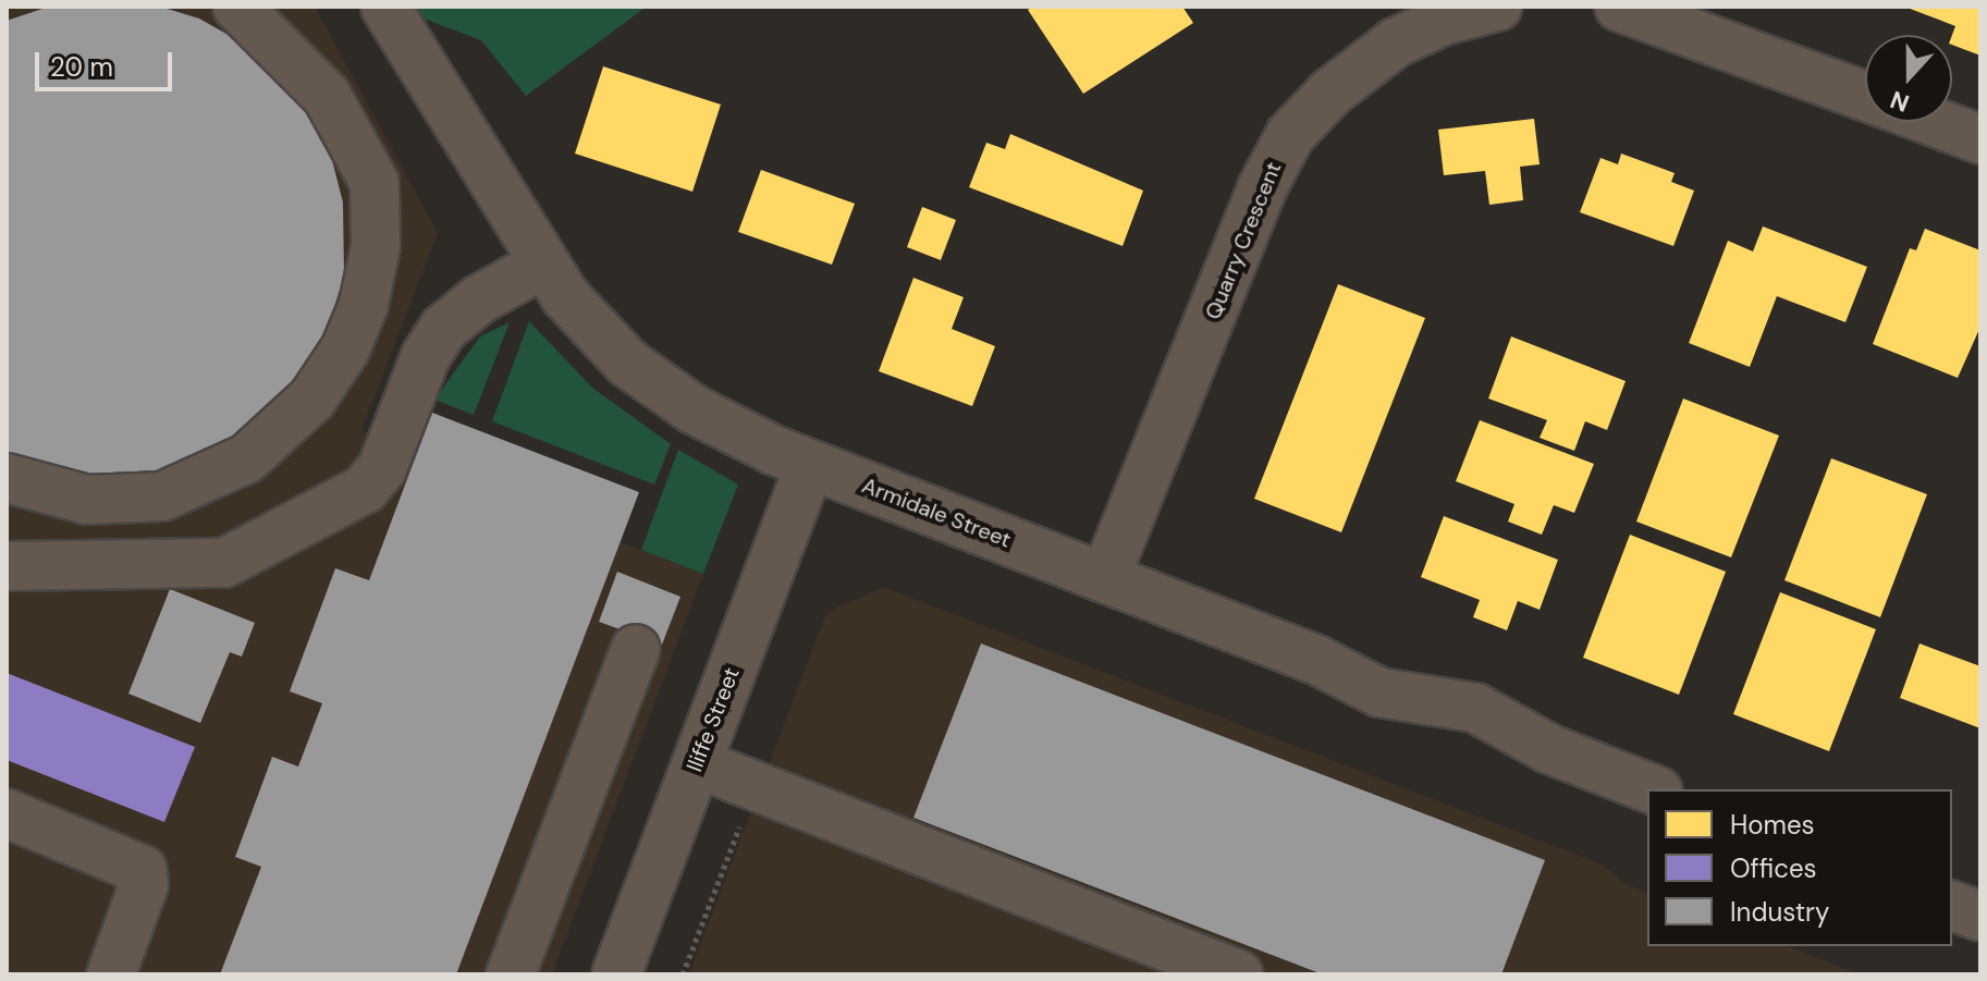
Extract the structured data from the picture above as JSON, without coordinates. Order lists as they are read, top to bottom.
{
  "streets": {
    "street": ["Quarry Crescent", "Armidale Street", "Iliffe Street"]
  },
  "crossings": [
    ["Quarry Crescent", "Armidale Street"],
    ["Armidale Street", "Iliffe Street"]
  ],
  "legend": ["Homes", "Offices", "Industry"],
  "scale_bar": "20 m",
  "north": "bottom"
}
